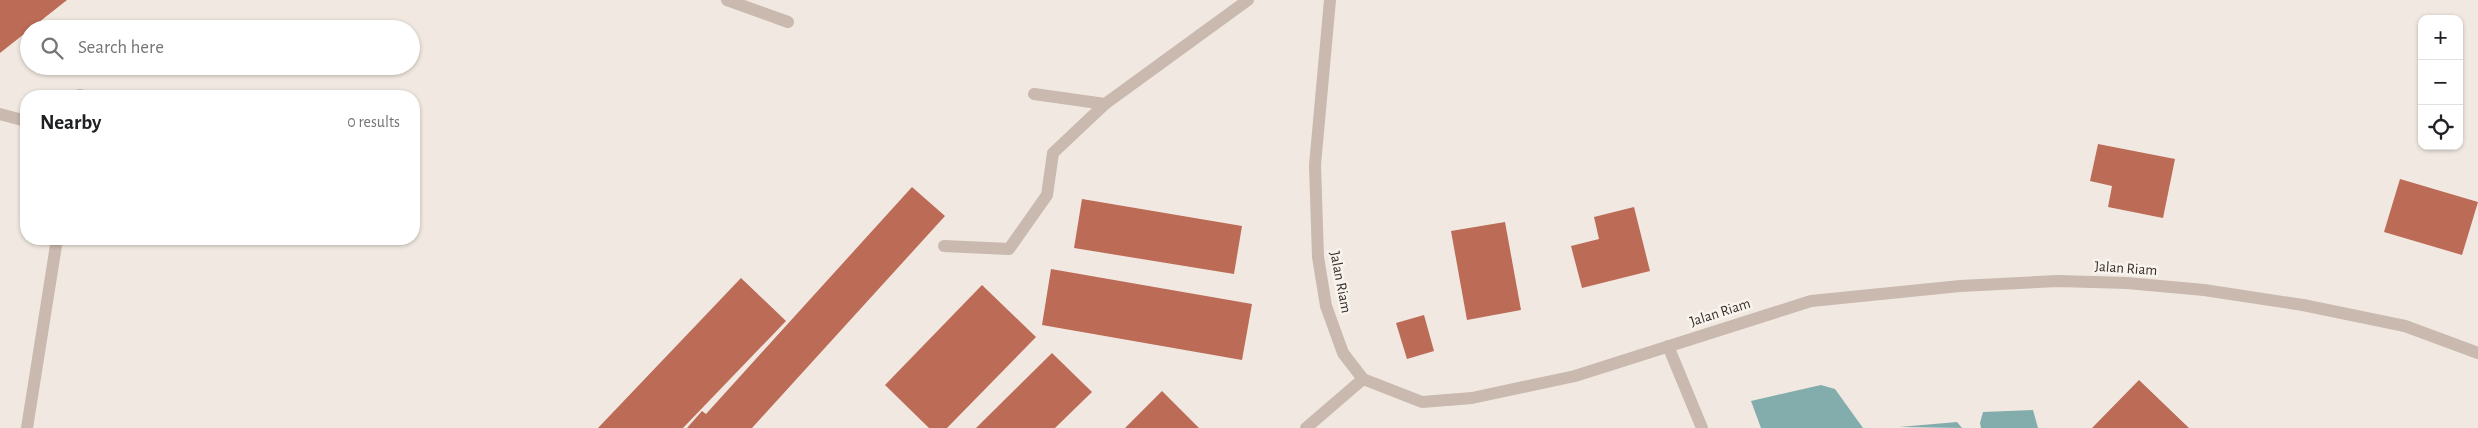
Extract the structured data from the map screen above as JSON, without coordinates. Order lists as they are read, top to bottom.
{
  "streets": {
    "street": ["Jalan Riam"]
  },
  "page": {
    "map_buttons": ["+", "−"],
    "search": "Search here",
    "heading": ["Nearby", "0 results"]
  }
}
